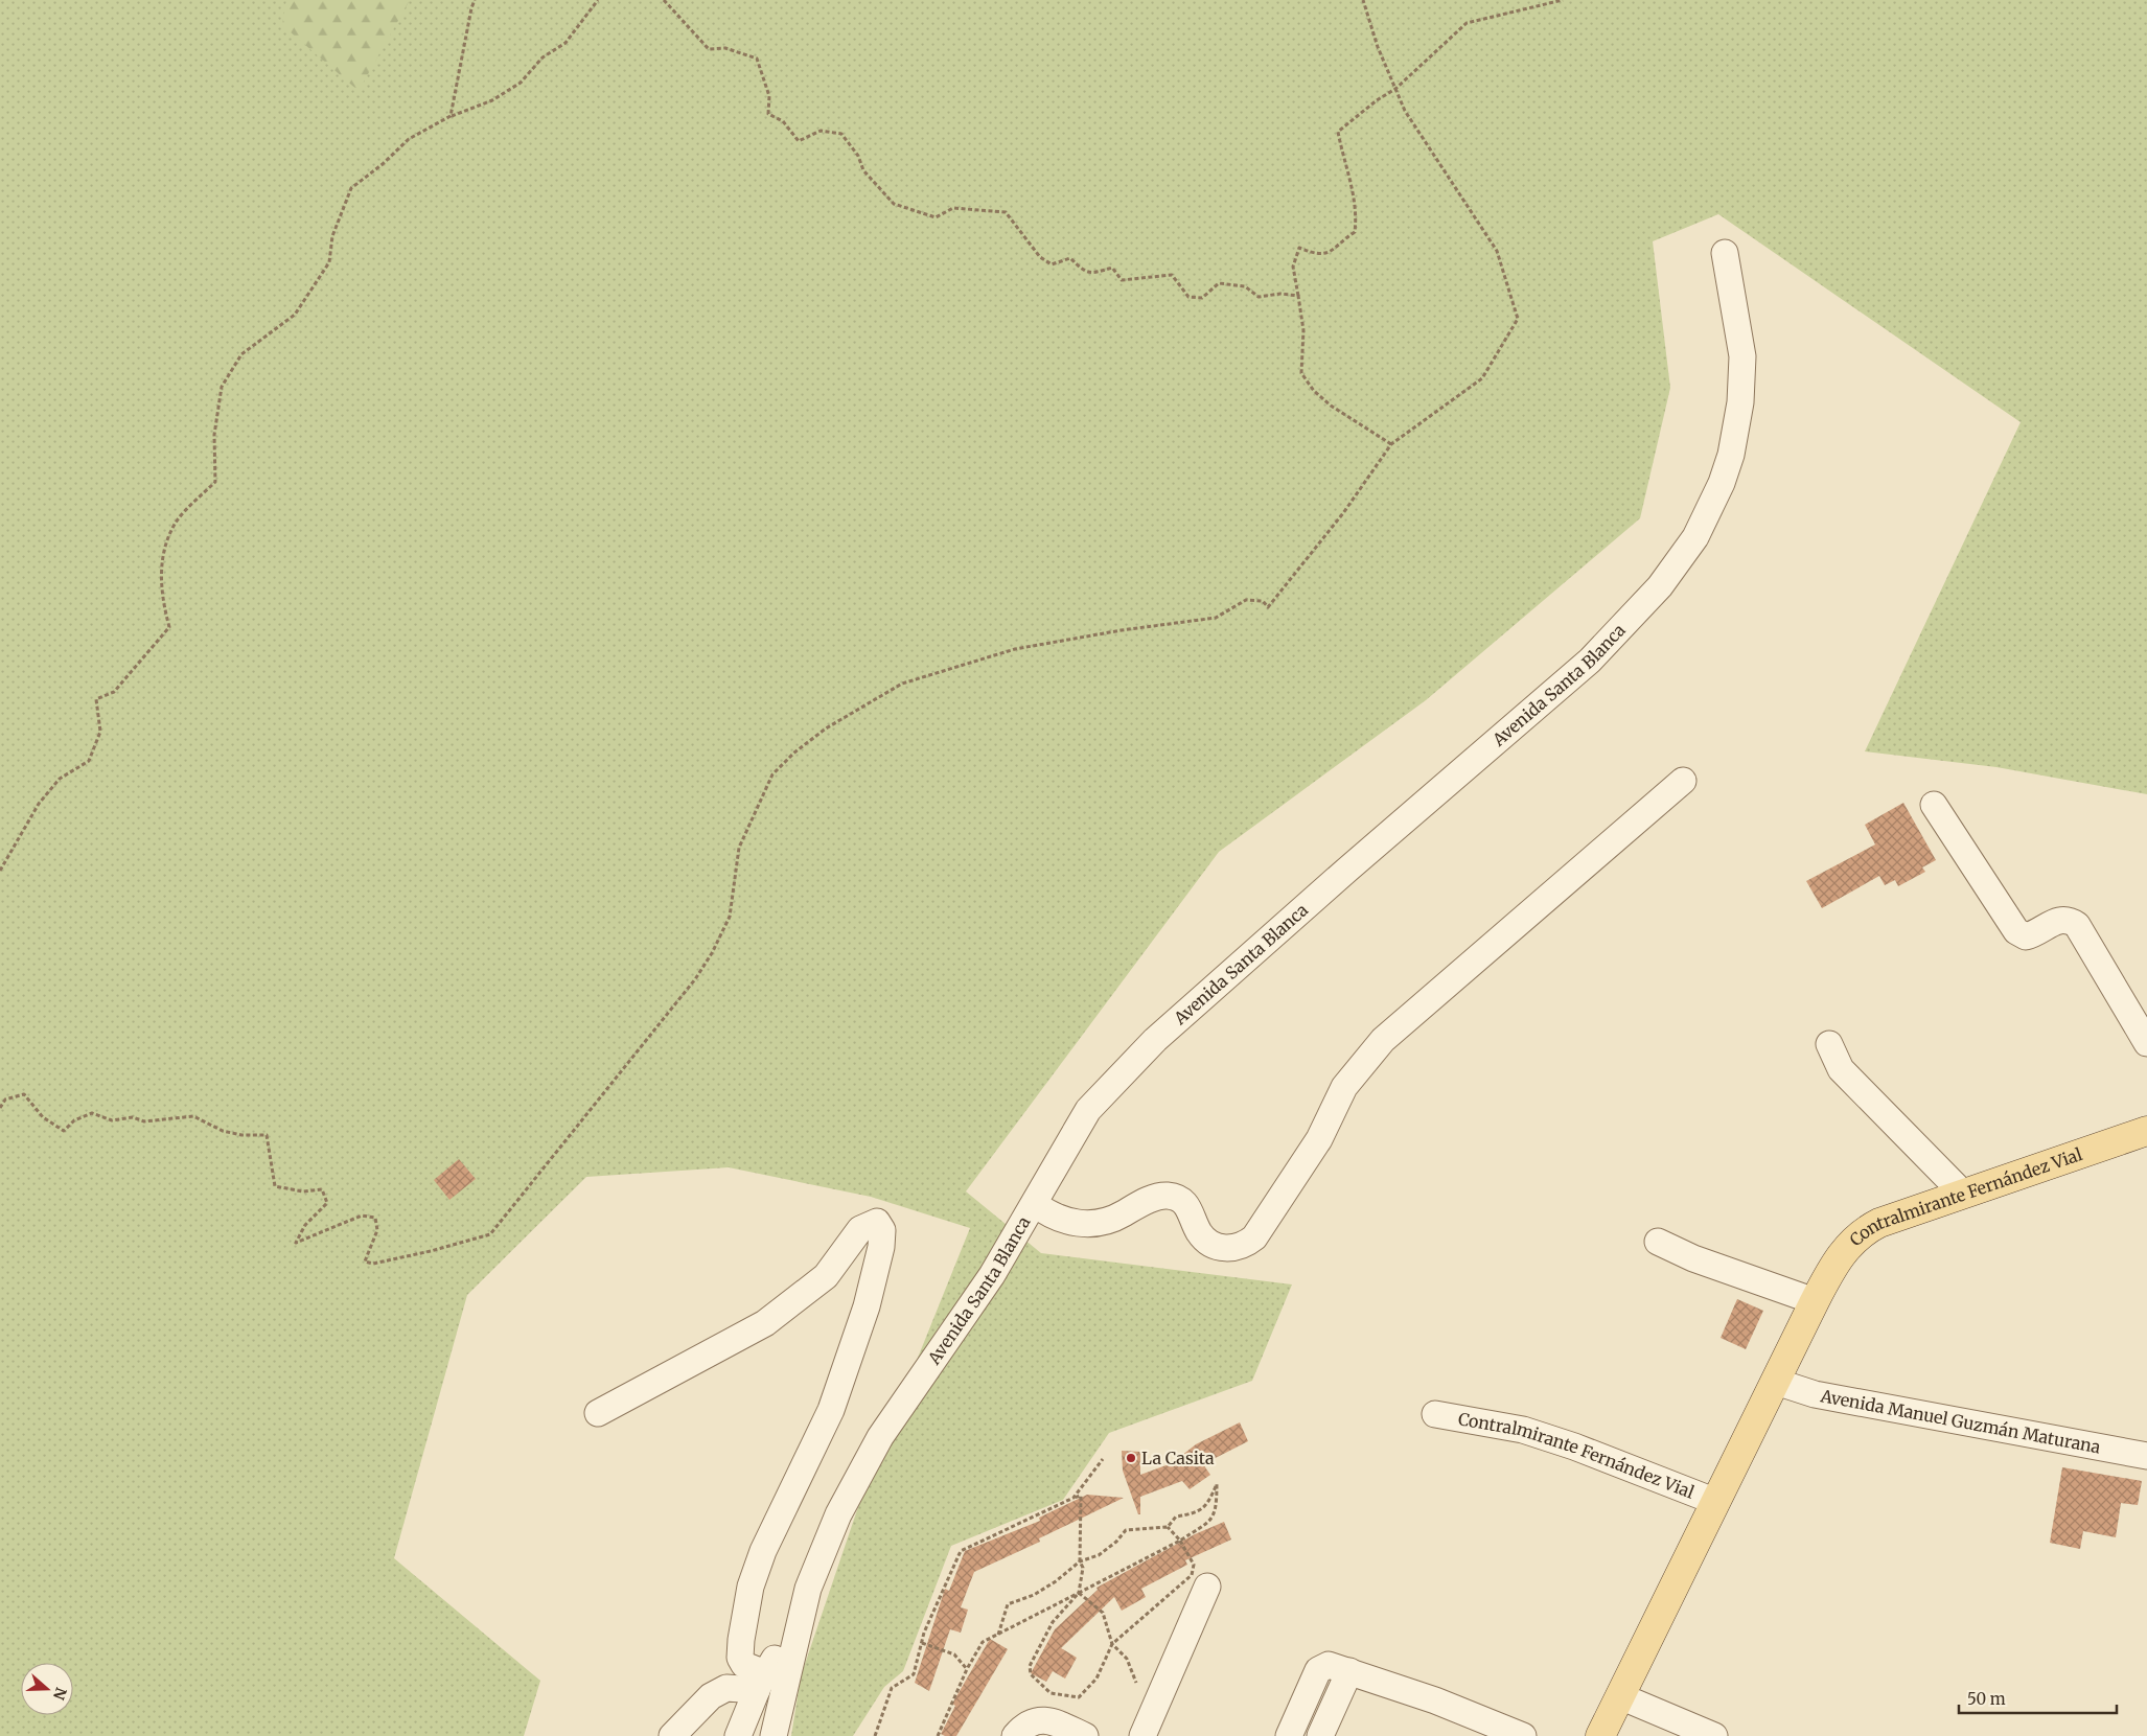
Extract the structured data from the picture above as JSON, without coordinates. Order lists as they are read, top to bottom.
{
  "streets": {
    "main road": ["Contralmirante Fernández Vial"],
    "street": ["Avenida Santa Blanca", "Avenida Manuel Guzmán Maturana"]
  },
  "crossings": [
    ["Contralmirante Fernández Vial", "Avenida Manuel Guzmán Maturana"]
  ],
  "places": ["La Casita"],
  "scale_bar": "50 m",
  "north": "right"
}
